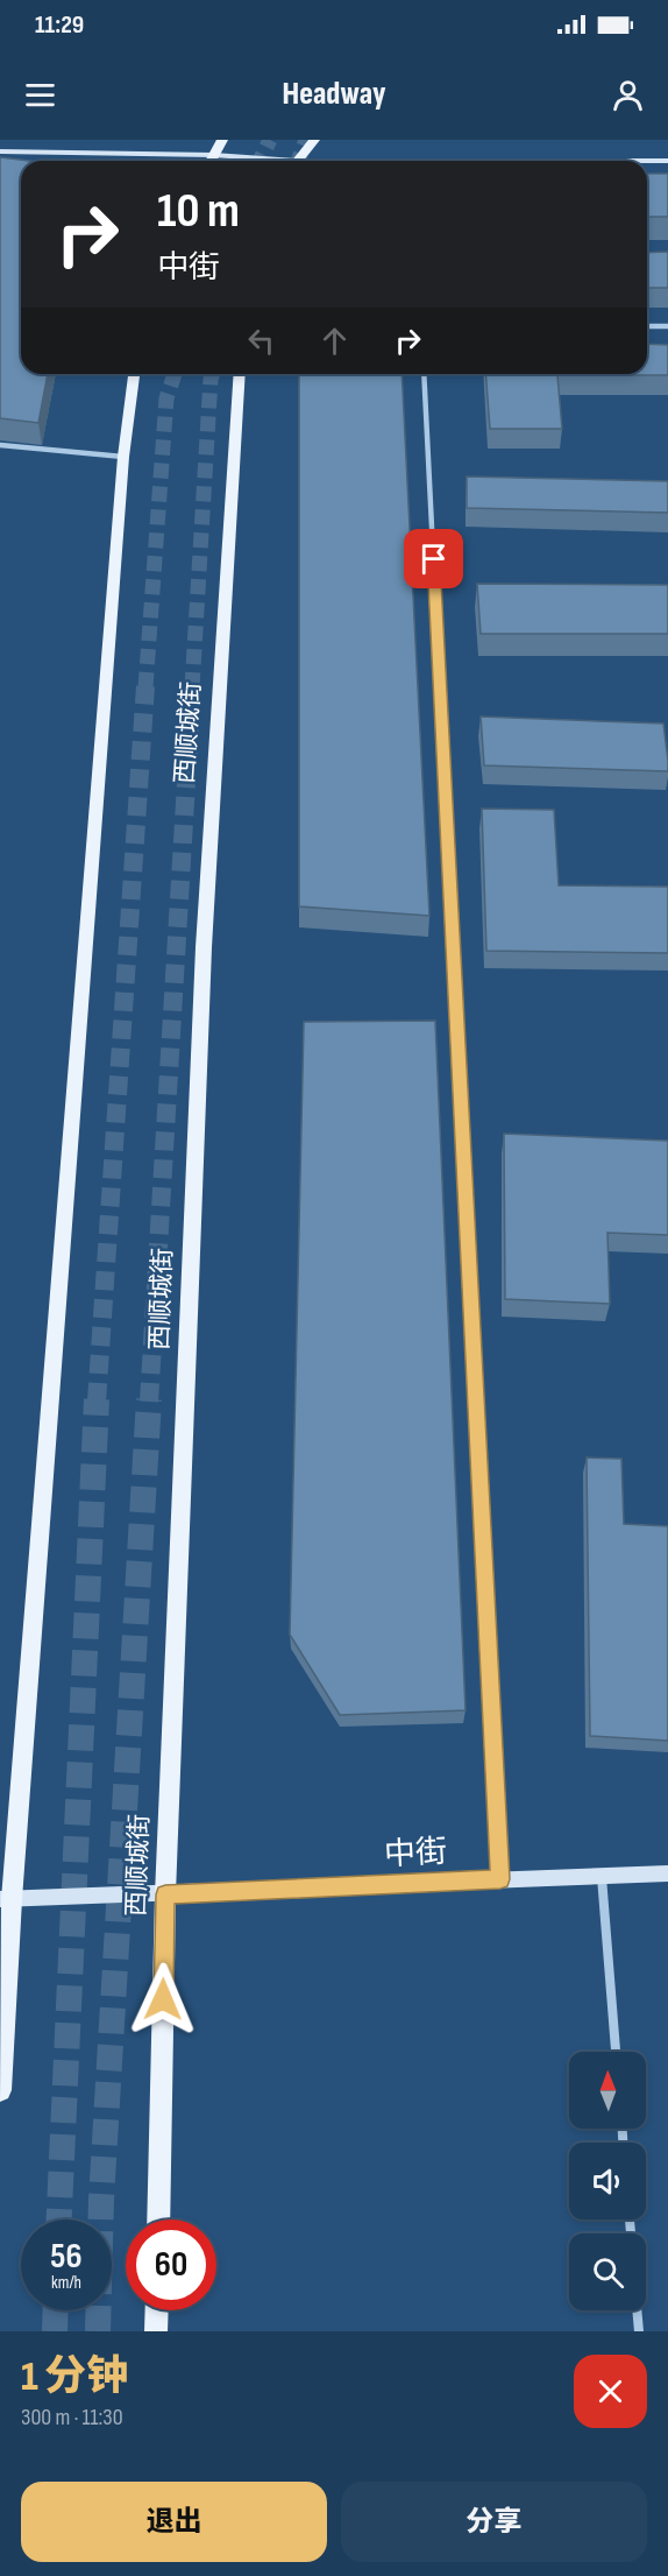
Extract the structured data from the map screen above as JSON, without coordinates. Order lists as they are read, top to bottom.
{
  "streets": {
    "main road": ["西顺城街", "中街"]
  },
  "crossings": [
    ["西顺城街", "中街"]
  ],
  "north": "top",
  "page": {
    "status": "11:29",
    "header": "Headway",
    "turn": ["10 m", "中街"],
    "speed": "56 km/h",
    "limit": "60",
    "heading": ["1 分钟", "300 m · 11:30"],
    "buttons": ["退出", "分享"]
  }
}
